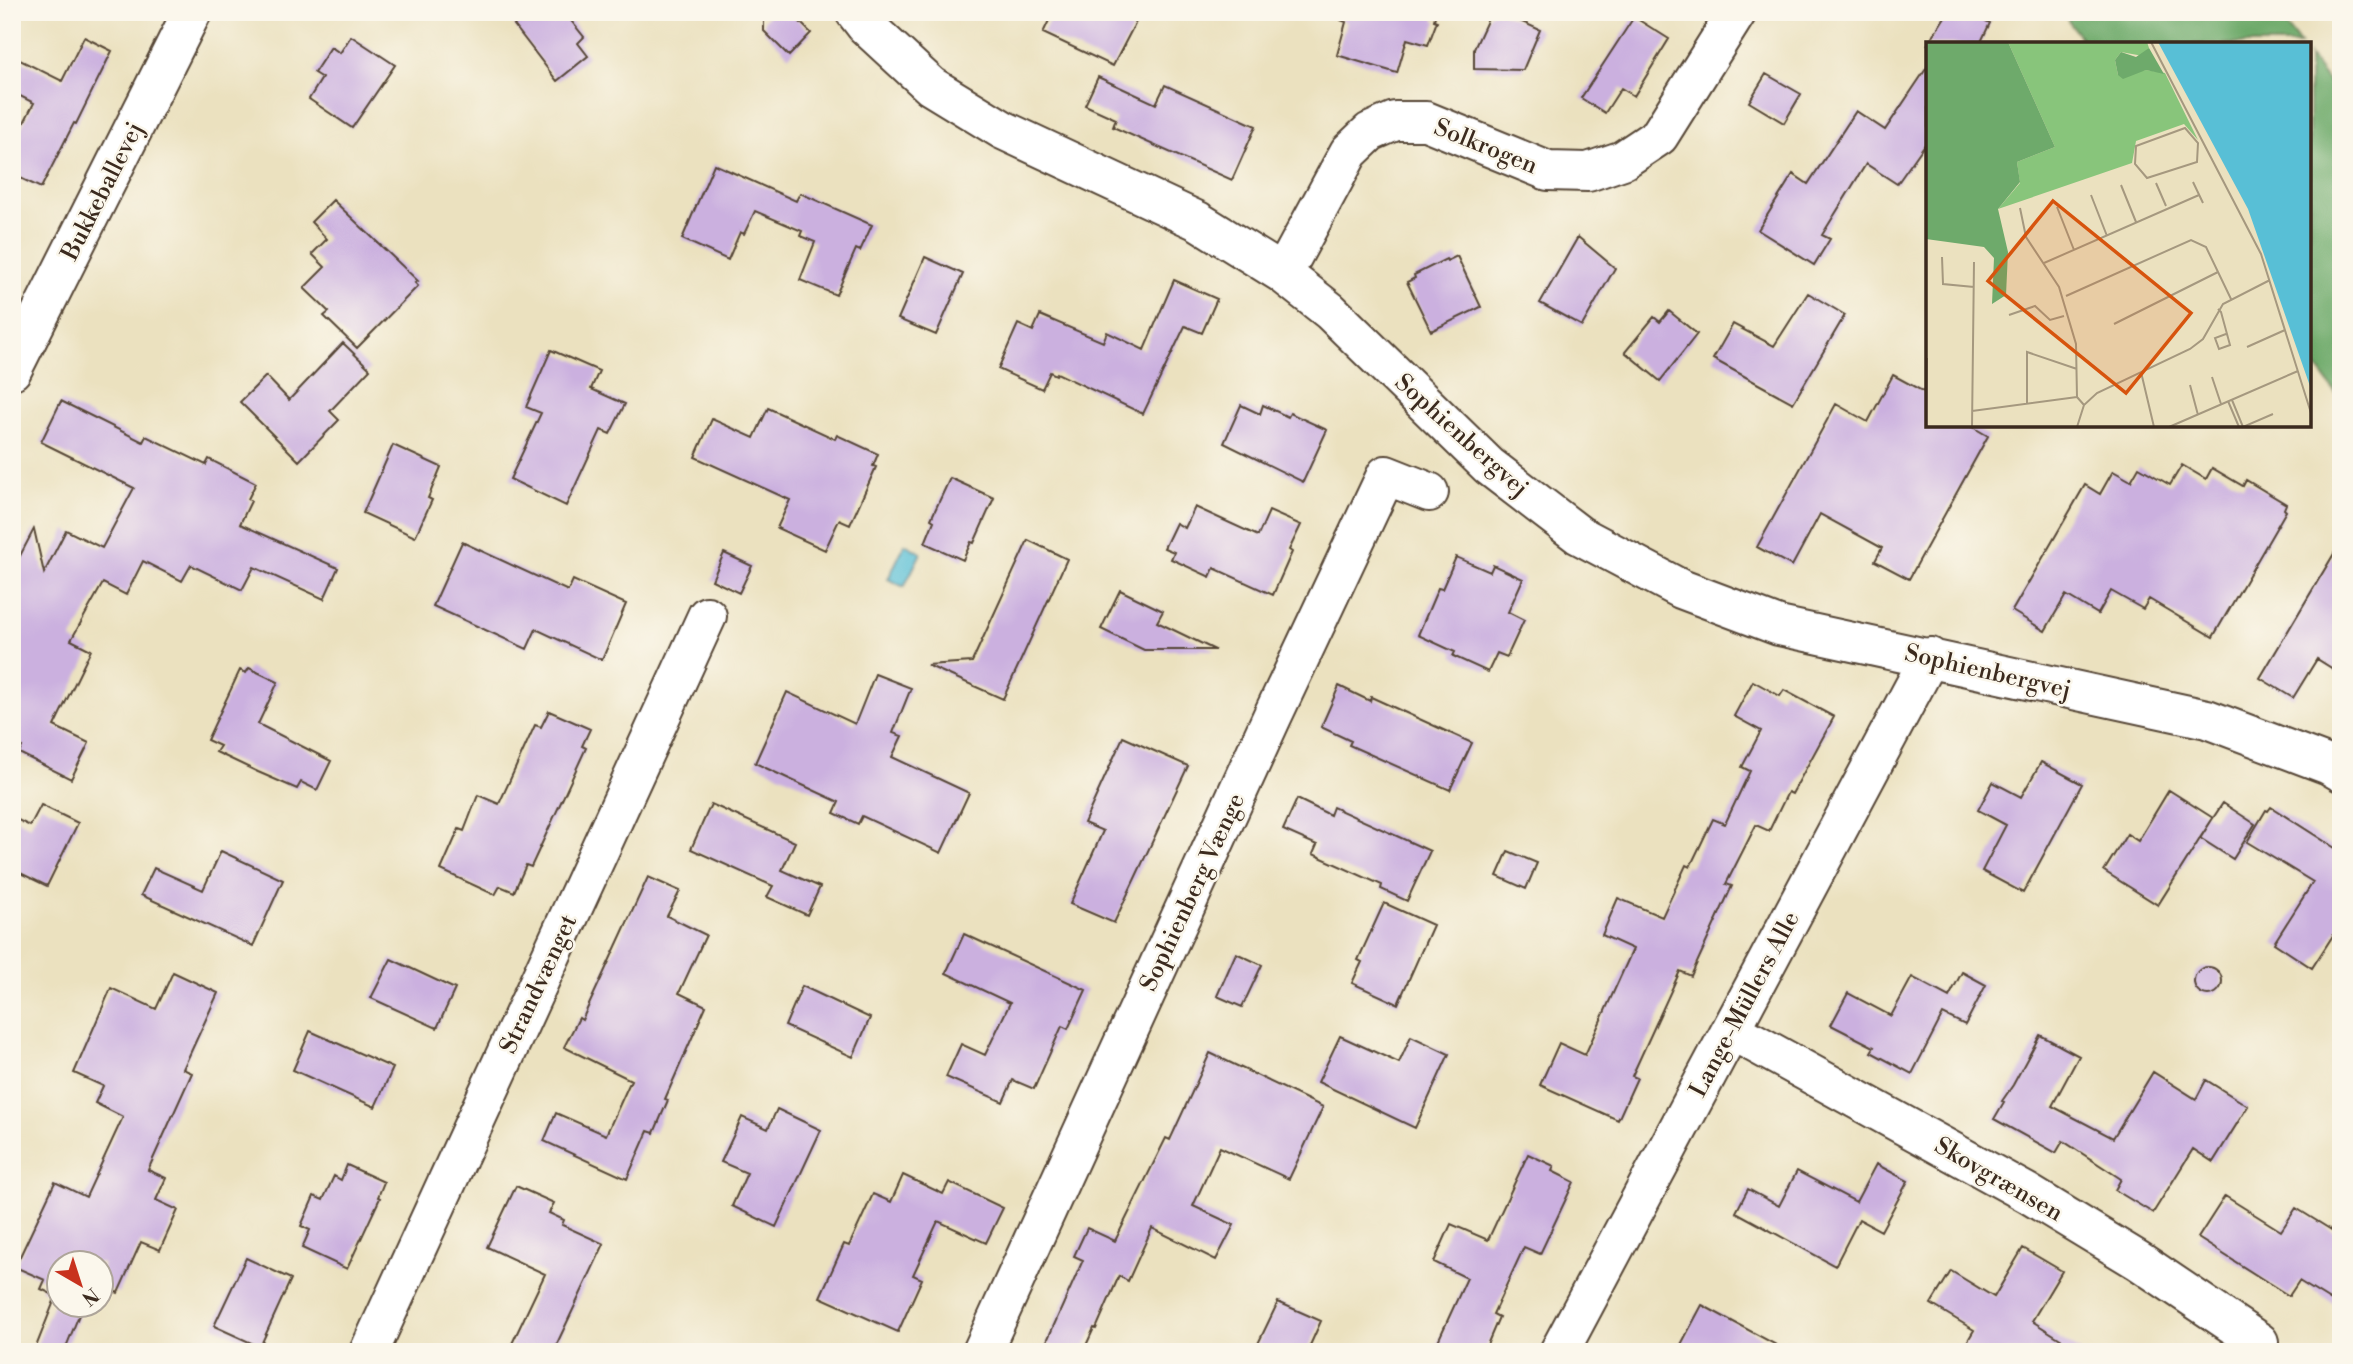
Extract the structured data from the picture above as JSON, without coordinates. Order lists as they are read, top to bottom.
{
  "streets": {
    "street": [
      "Solkrogen",
      "Bukkeballevej",
      "Sophienbergvej",
      "Sophienberg Vænge",
      "Strandvænget",
      "Lange-Müllers Alle",
      "Skovgrænsen"
    ]
  },
  "crossings": [
    ["Solkrogen", "Sophienbergvej"],
    ["Sophienbergvej", "Lange-Müllers Alle"],
    ["Lange-Müllers Alle", "Skovgrænsen"]
  ],
  "north": "bottom right"
}
